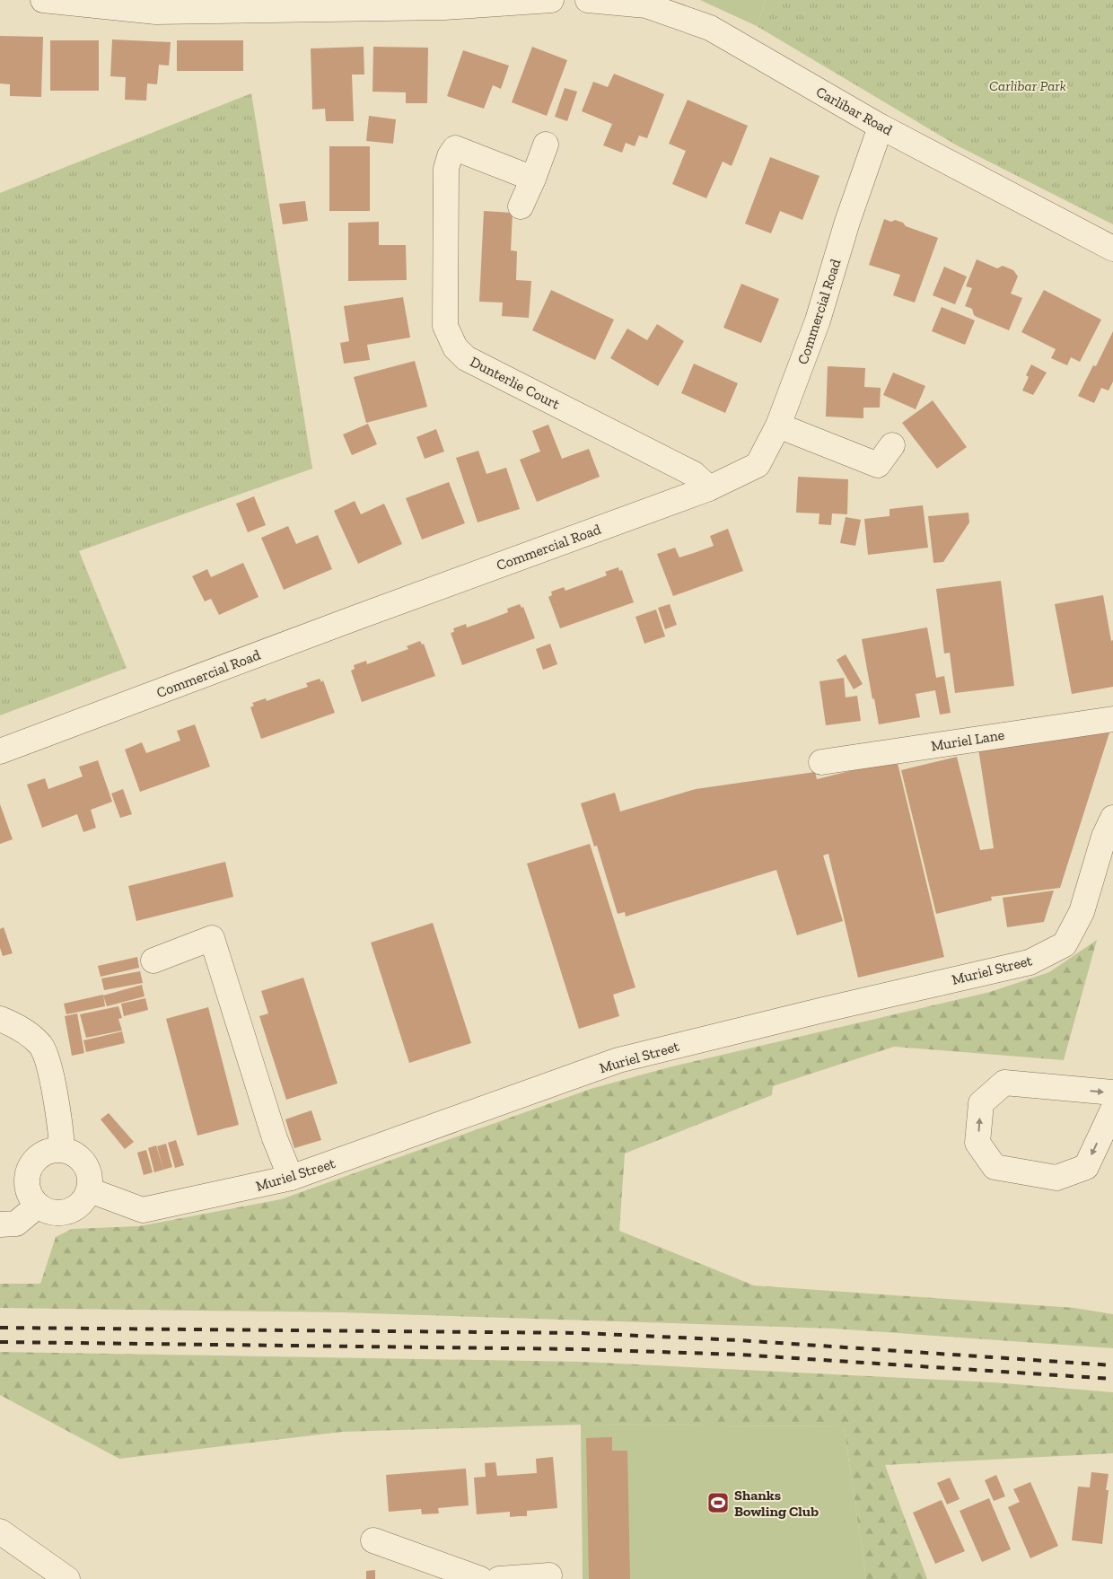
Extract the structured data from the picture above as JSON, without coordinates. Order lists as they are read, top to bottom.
{
  "streets": {
    "street": [
      "Carlibar Road",
      "Commercial Road",
      "Dunterlie Court",
      "Muriel Lane",
      "Muriel Street"
    ]
  },
  "crossings": [
    ["Carlibar Road", "Commercial Road"],
    ["Commercial Road", "Dunterlie Court"]
  ],
  "parks": ["Carlibar Park"],
  "places": {
    "sports": ["Shanks Bowling Club"]
  }
}
